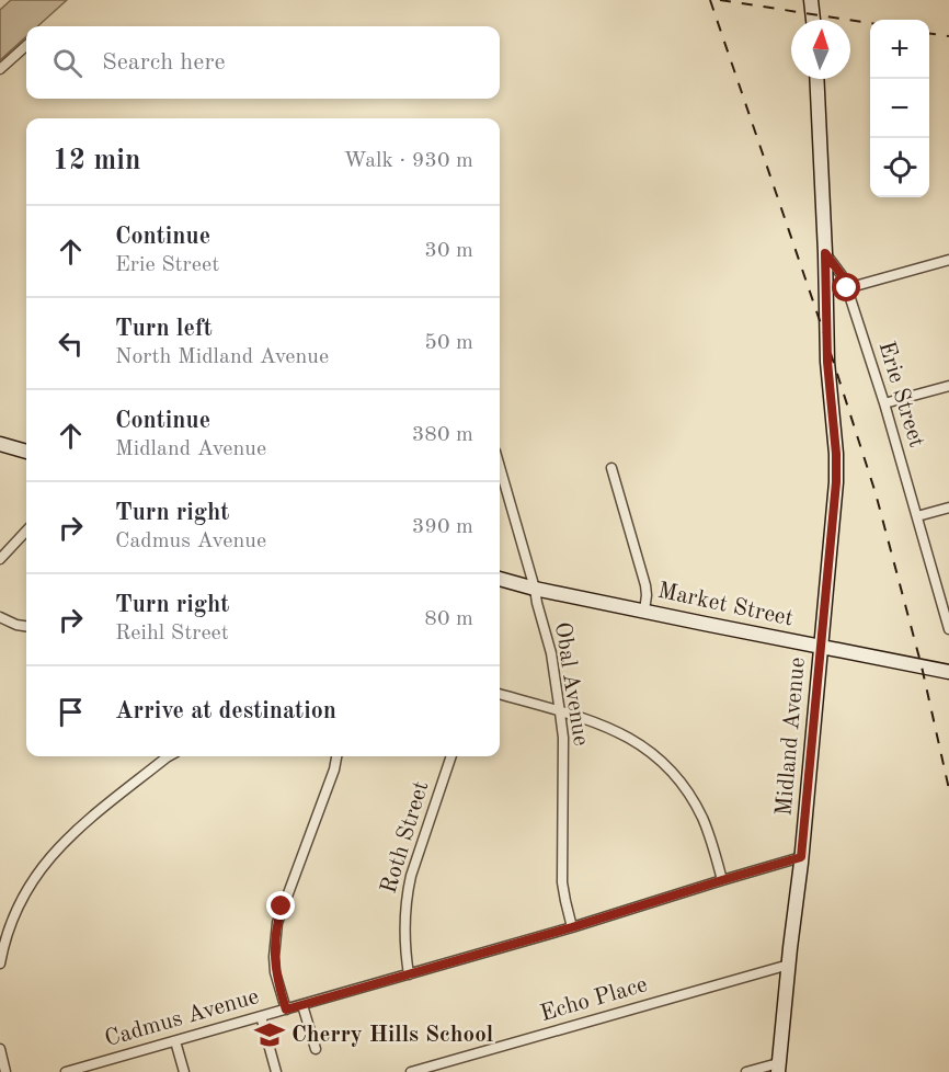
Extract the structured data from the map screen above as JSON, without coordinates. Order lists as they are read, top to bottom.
{
  "streets": {
    "street": [
      "Erie Street",
      "Market Street",
      "Obal Avenue",
      "Midland Avenue",
      "Roth Street",
      "Echo Place",
      "Cadmus Avenue"
    ]
  },
  "crossings": [
    ["Erie Street", "Midland Avenue"],
    ["Market Street", "Obal Avenue"],
    ["Market Street", "Midland Avenue"],
    ["Obal Avenue", "Cadmus Avenue"],
    ["Midland Avenue", "Echo Place"],
    ["Midland Avenue", "Cadmus Avenue"],
    ["Roth Street", "Cadmus Avenue"]
  ],
  "places": {
    "school or university": ["Cherry Hills School"]
  },
  "north": "top",
  "page": {
    "map_buttons": ["+", "−"],
    "search": "Search here",
    "heading": ["12 min", "Walk · 930 m"],
    "list": [
      ["Continue", "Erie Street", "30 m"],
      ["Turn left", "North Midland Avenue", "50 m"],
      ["Continue", "Midland Avenue", "380 m"],
      ["Turn right", "Cadmus Avenue", "390 m"],
      ["Turn right", "Reihl Street", "80 m"],
      "Arrive at destination"
    ]
  }
}
